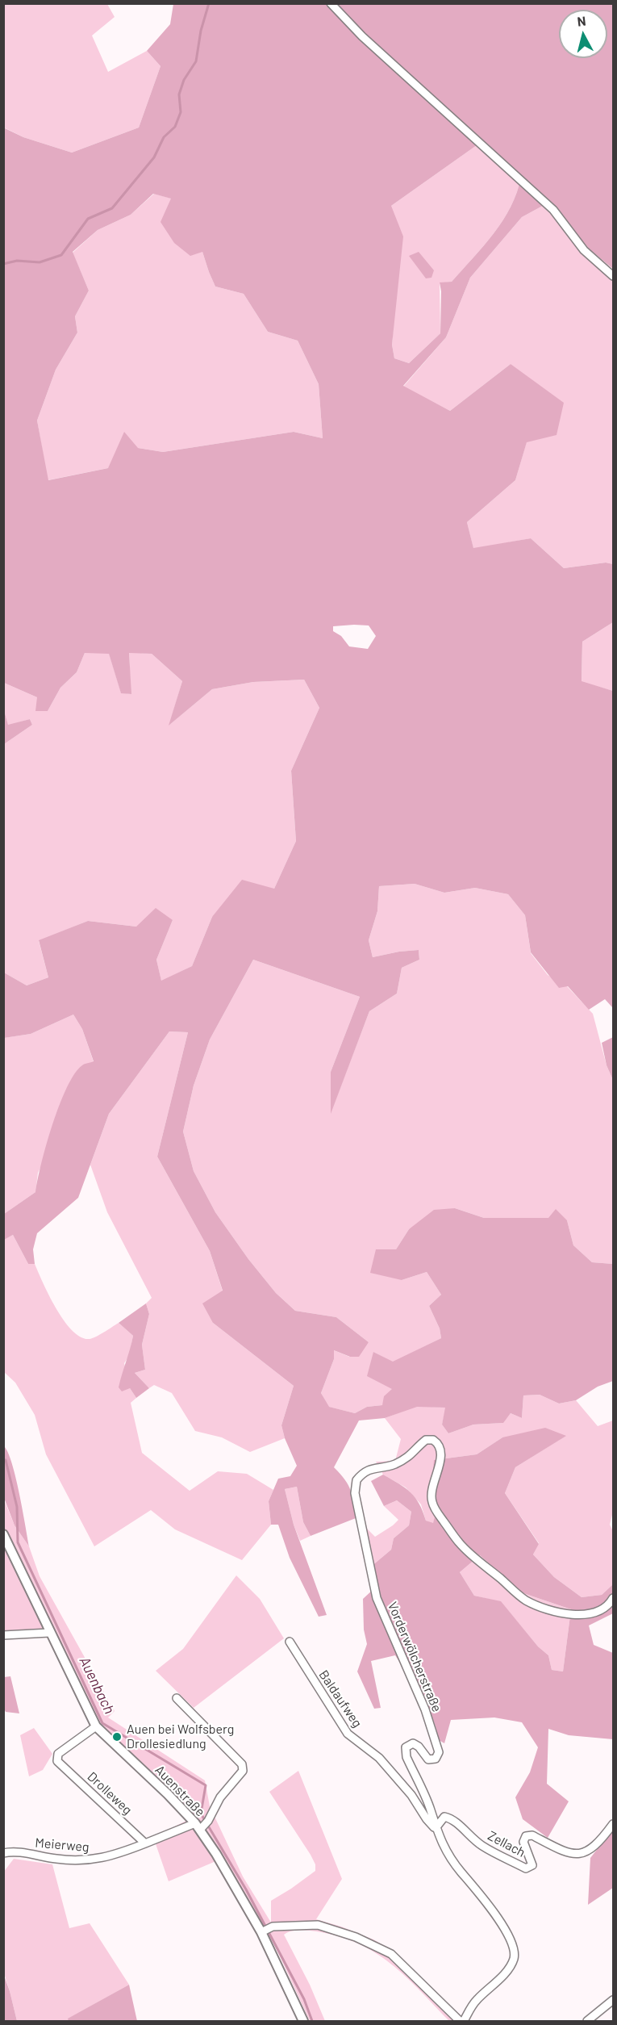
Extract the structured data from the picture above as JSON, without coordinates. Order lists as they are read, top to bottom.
{
  "streets": {
    "street": [
      "Vorderwölcherstraße",
      "Baldaufweg",
      "Auenstraße",
      "Drolleweg",
      "Zellach",
      "Meierweg"
    ]
  },
  "crossings": [
    ["Vorderwölcherstraße", "Baldaufweg"],
    ["Vorderwölcherstraße", "Zellach"],
    ["Baldaufweg", "Zellach"],
    ["Auenstraße", "Drolleweg"],
    ["Drolleweg", "Meierweg"]
  ],
  "water": ["Auenbach"],
  "places": ["Auen bei Wolfsberg Drollesiedlung"],
  "north": "top"
}
